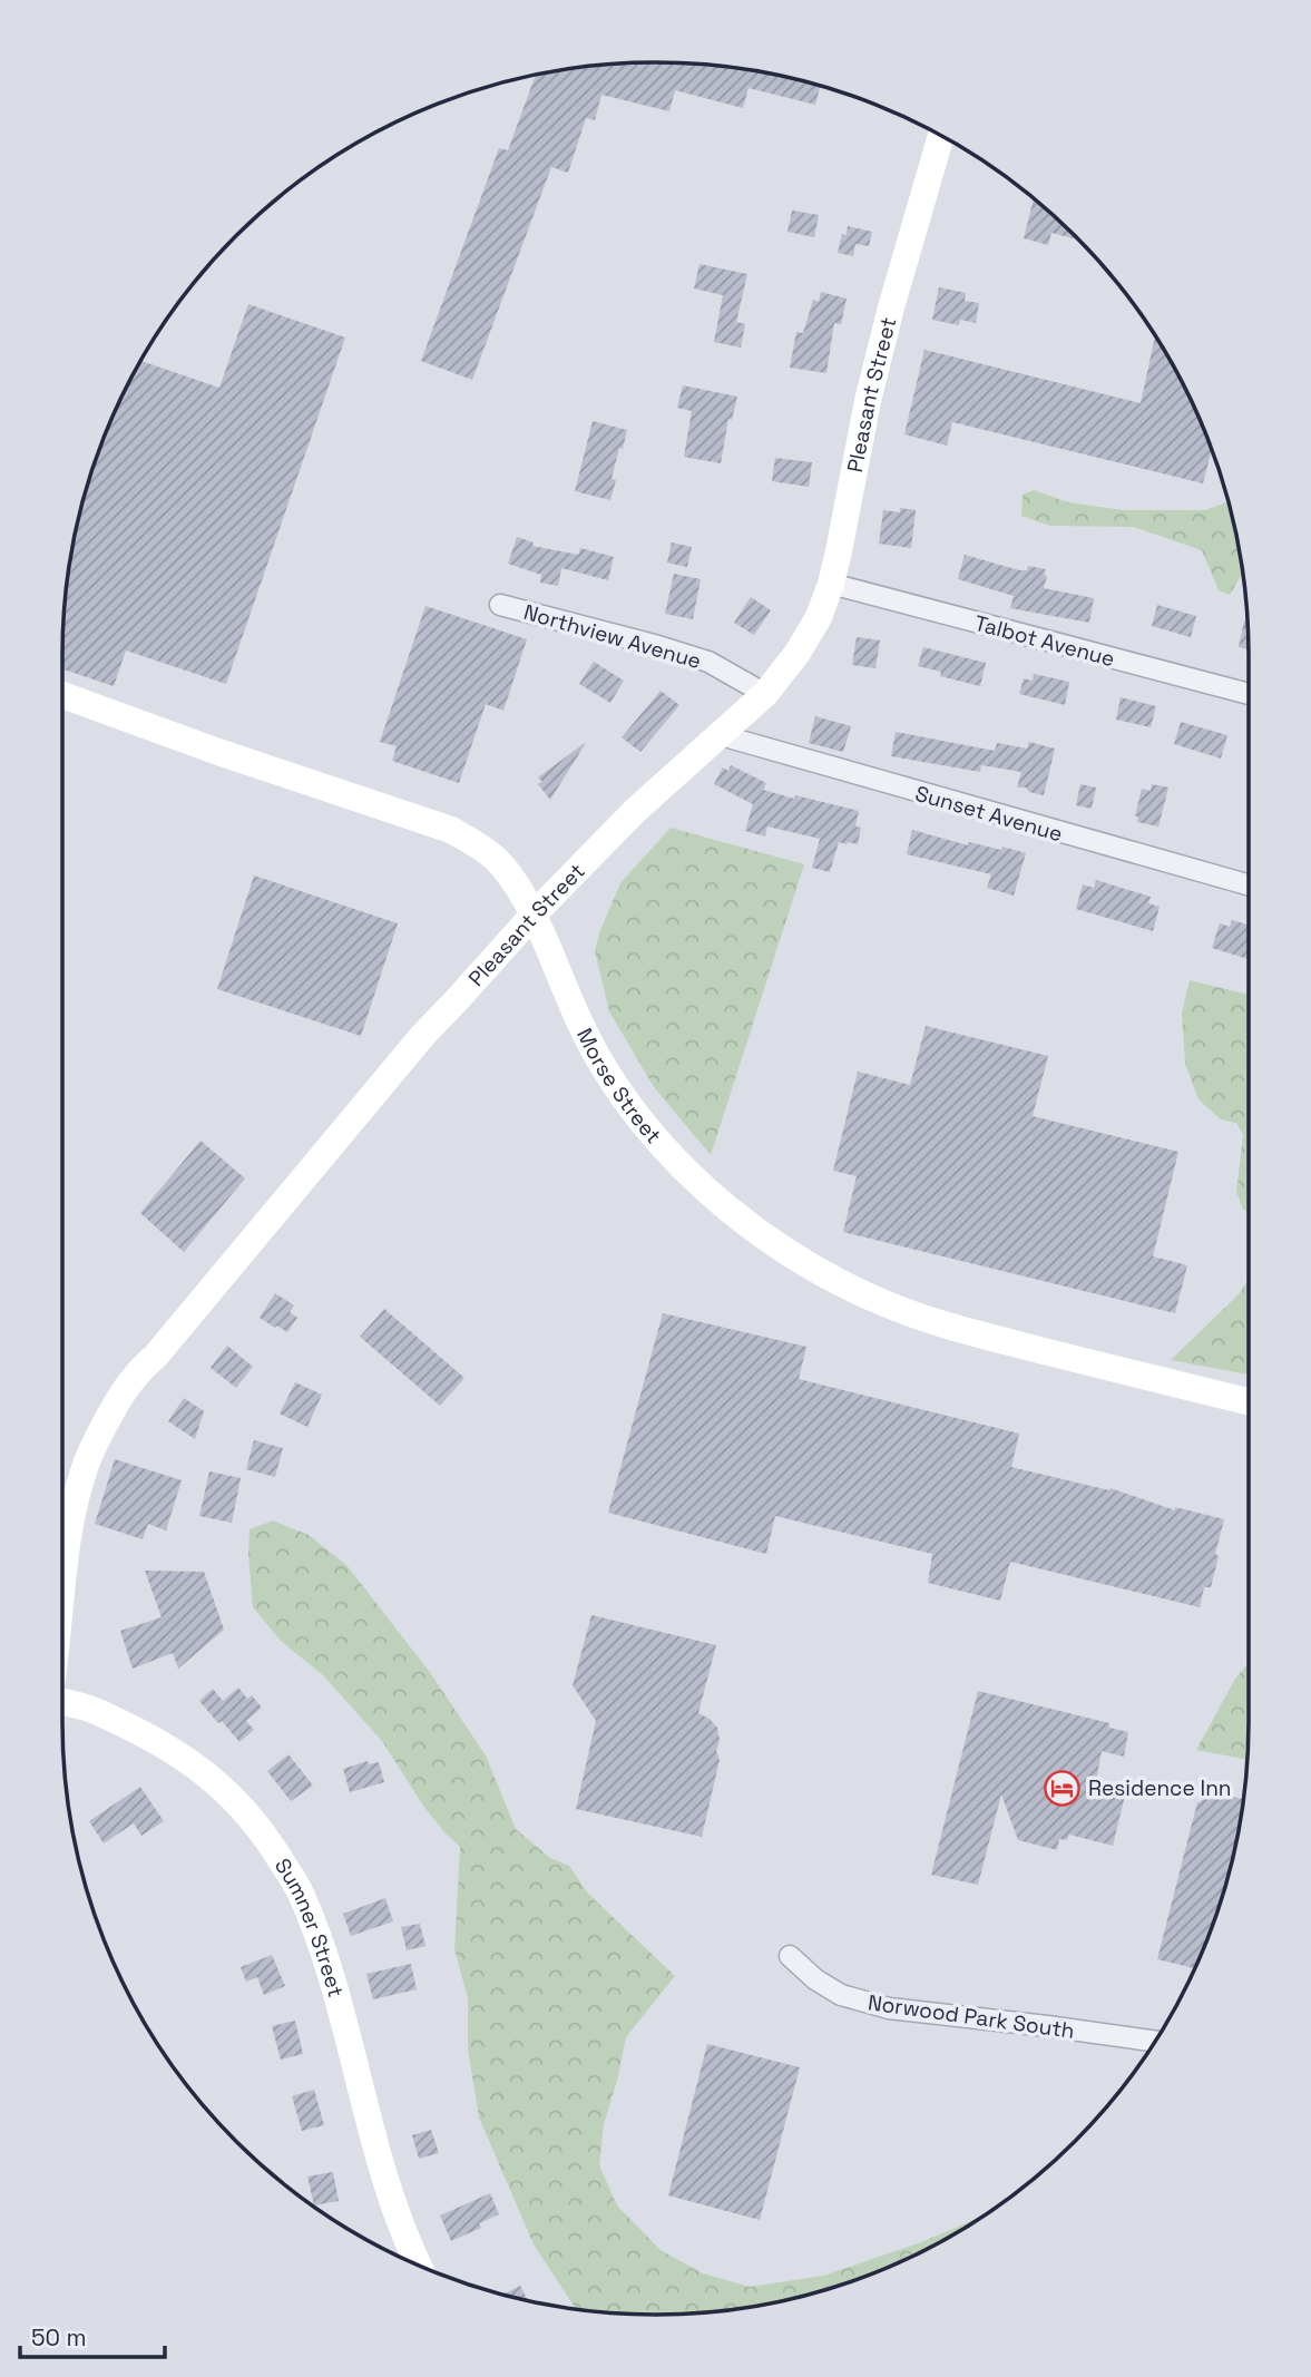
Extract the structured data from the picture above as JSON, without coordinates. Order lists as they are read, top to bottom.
{
  "streets": {
    "street": [
      "Pleasant Street",
      "Northview Avenue",
      "Talbot Avenue",
      "Sunset Avenue",
      "Morse Street",
      "Sumner Street",
      "Norwood Park South"
    ]
  },
  "crossings": [
    ["Pleasant Street", "Northview Avenue"],
    ["Pleasant Street", "Talbot Avenue"],
    ["Pleasant Street", "Sunset Avenue"],
    ["Pleasant Street", "Morse Street"]
  ],
  "places": {
    "hotel": ["Residence Inn"]
  },
  "scale_bar": "50 m"
}
